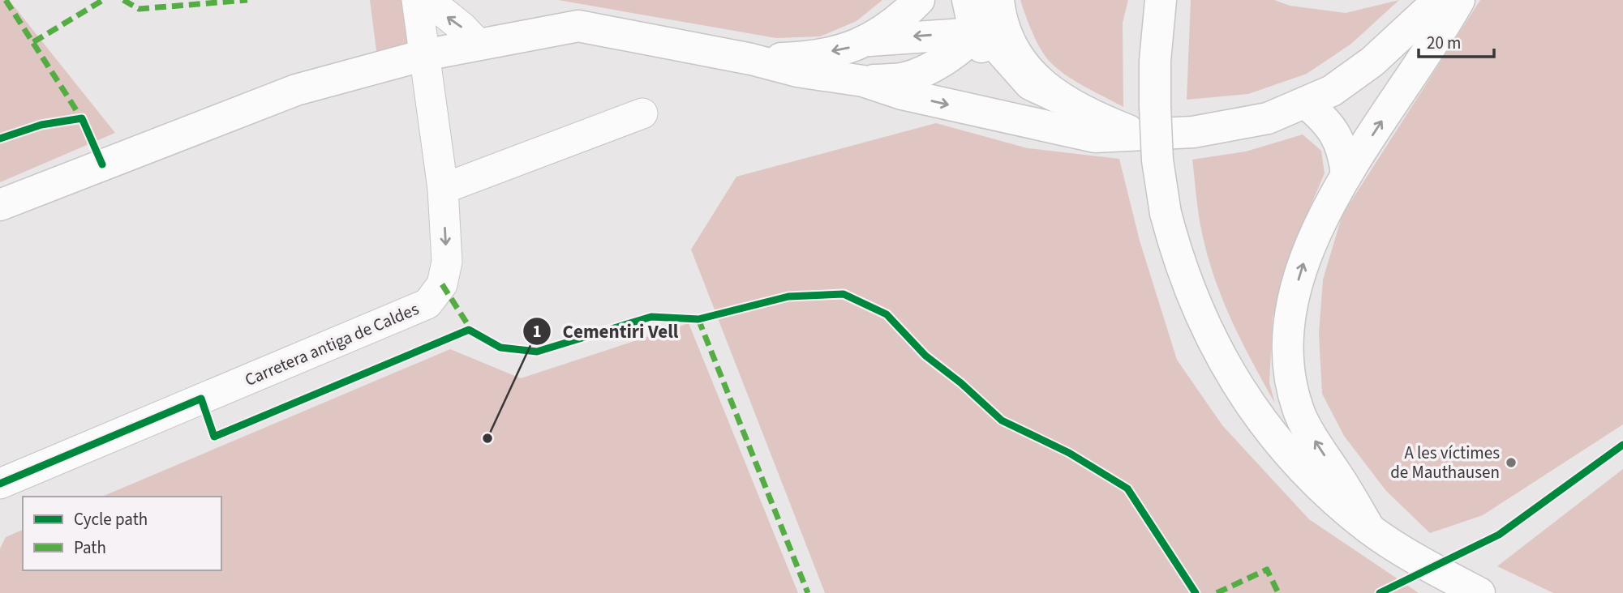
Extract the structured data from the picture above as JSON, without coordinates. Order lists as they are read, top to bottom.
{
  "streets": {
    "street": ["Carretera antiga de Caldes"]
  },
  "one_way": ["Carretera antiga de Caldes"],
  "places": ["Cementiri Vell", "A les víctimes de Mauthausen"],
  "legend": ["Cycle path", "Path"],
  "scale_bar": "20 m"
}
